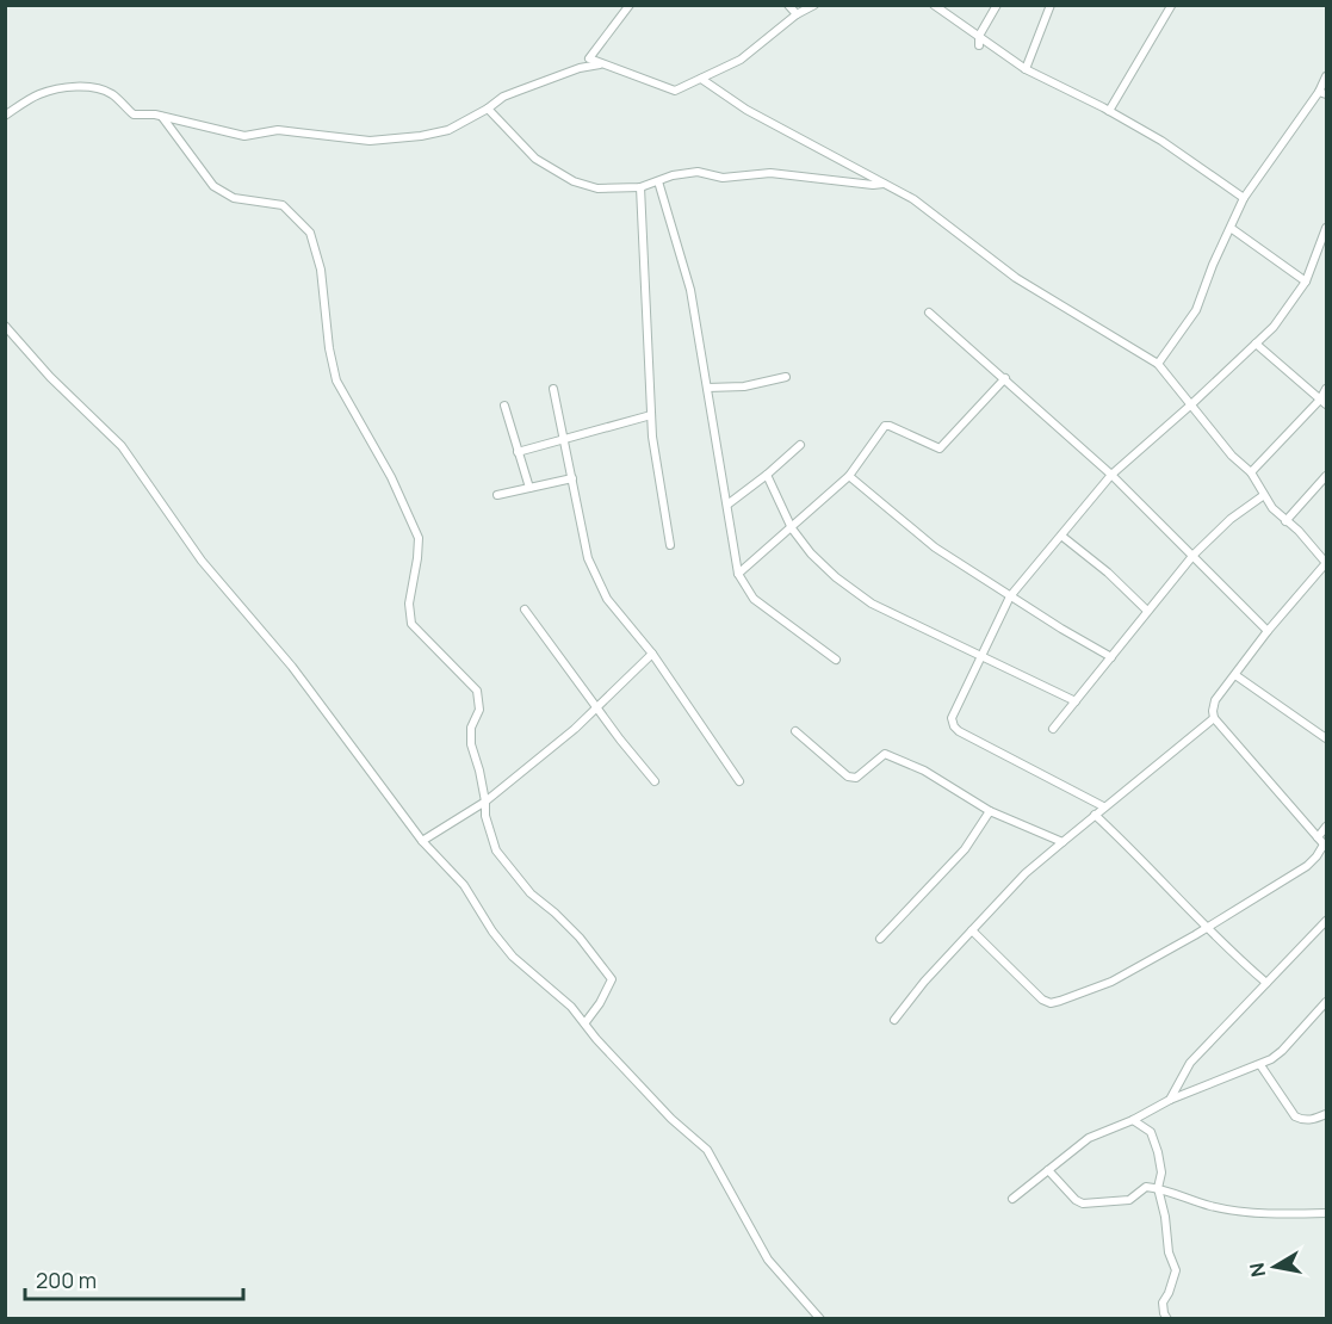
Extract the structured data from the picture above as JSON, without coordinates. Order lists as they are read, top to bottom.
{
  "scale_bar": "200 m",
  "north": "left"
}
